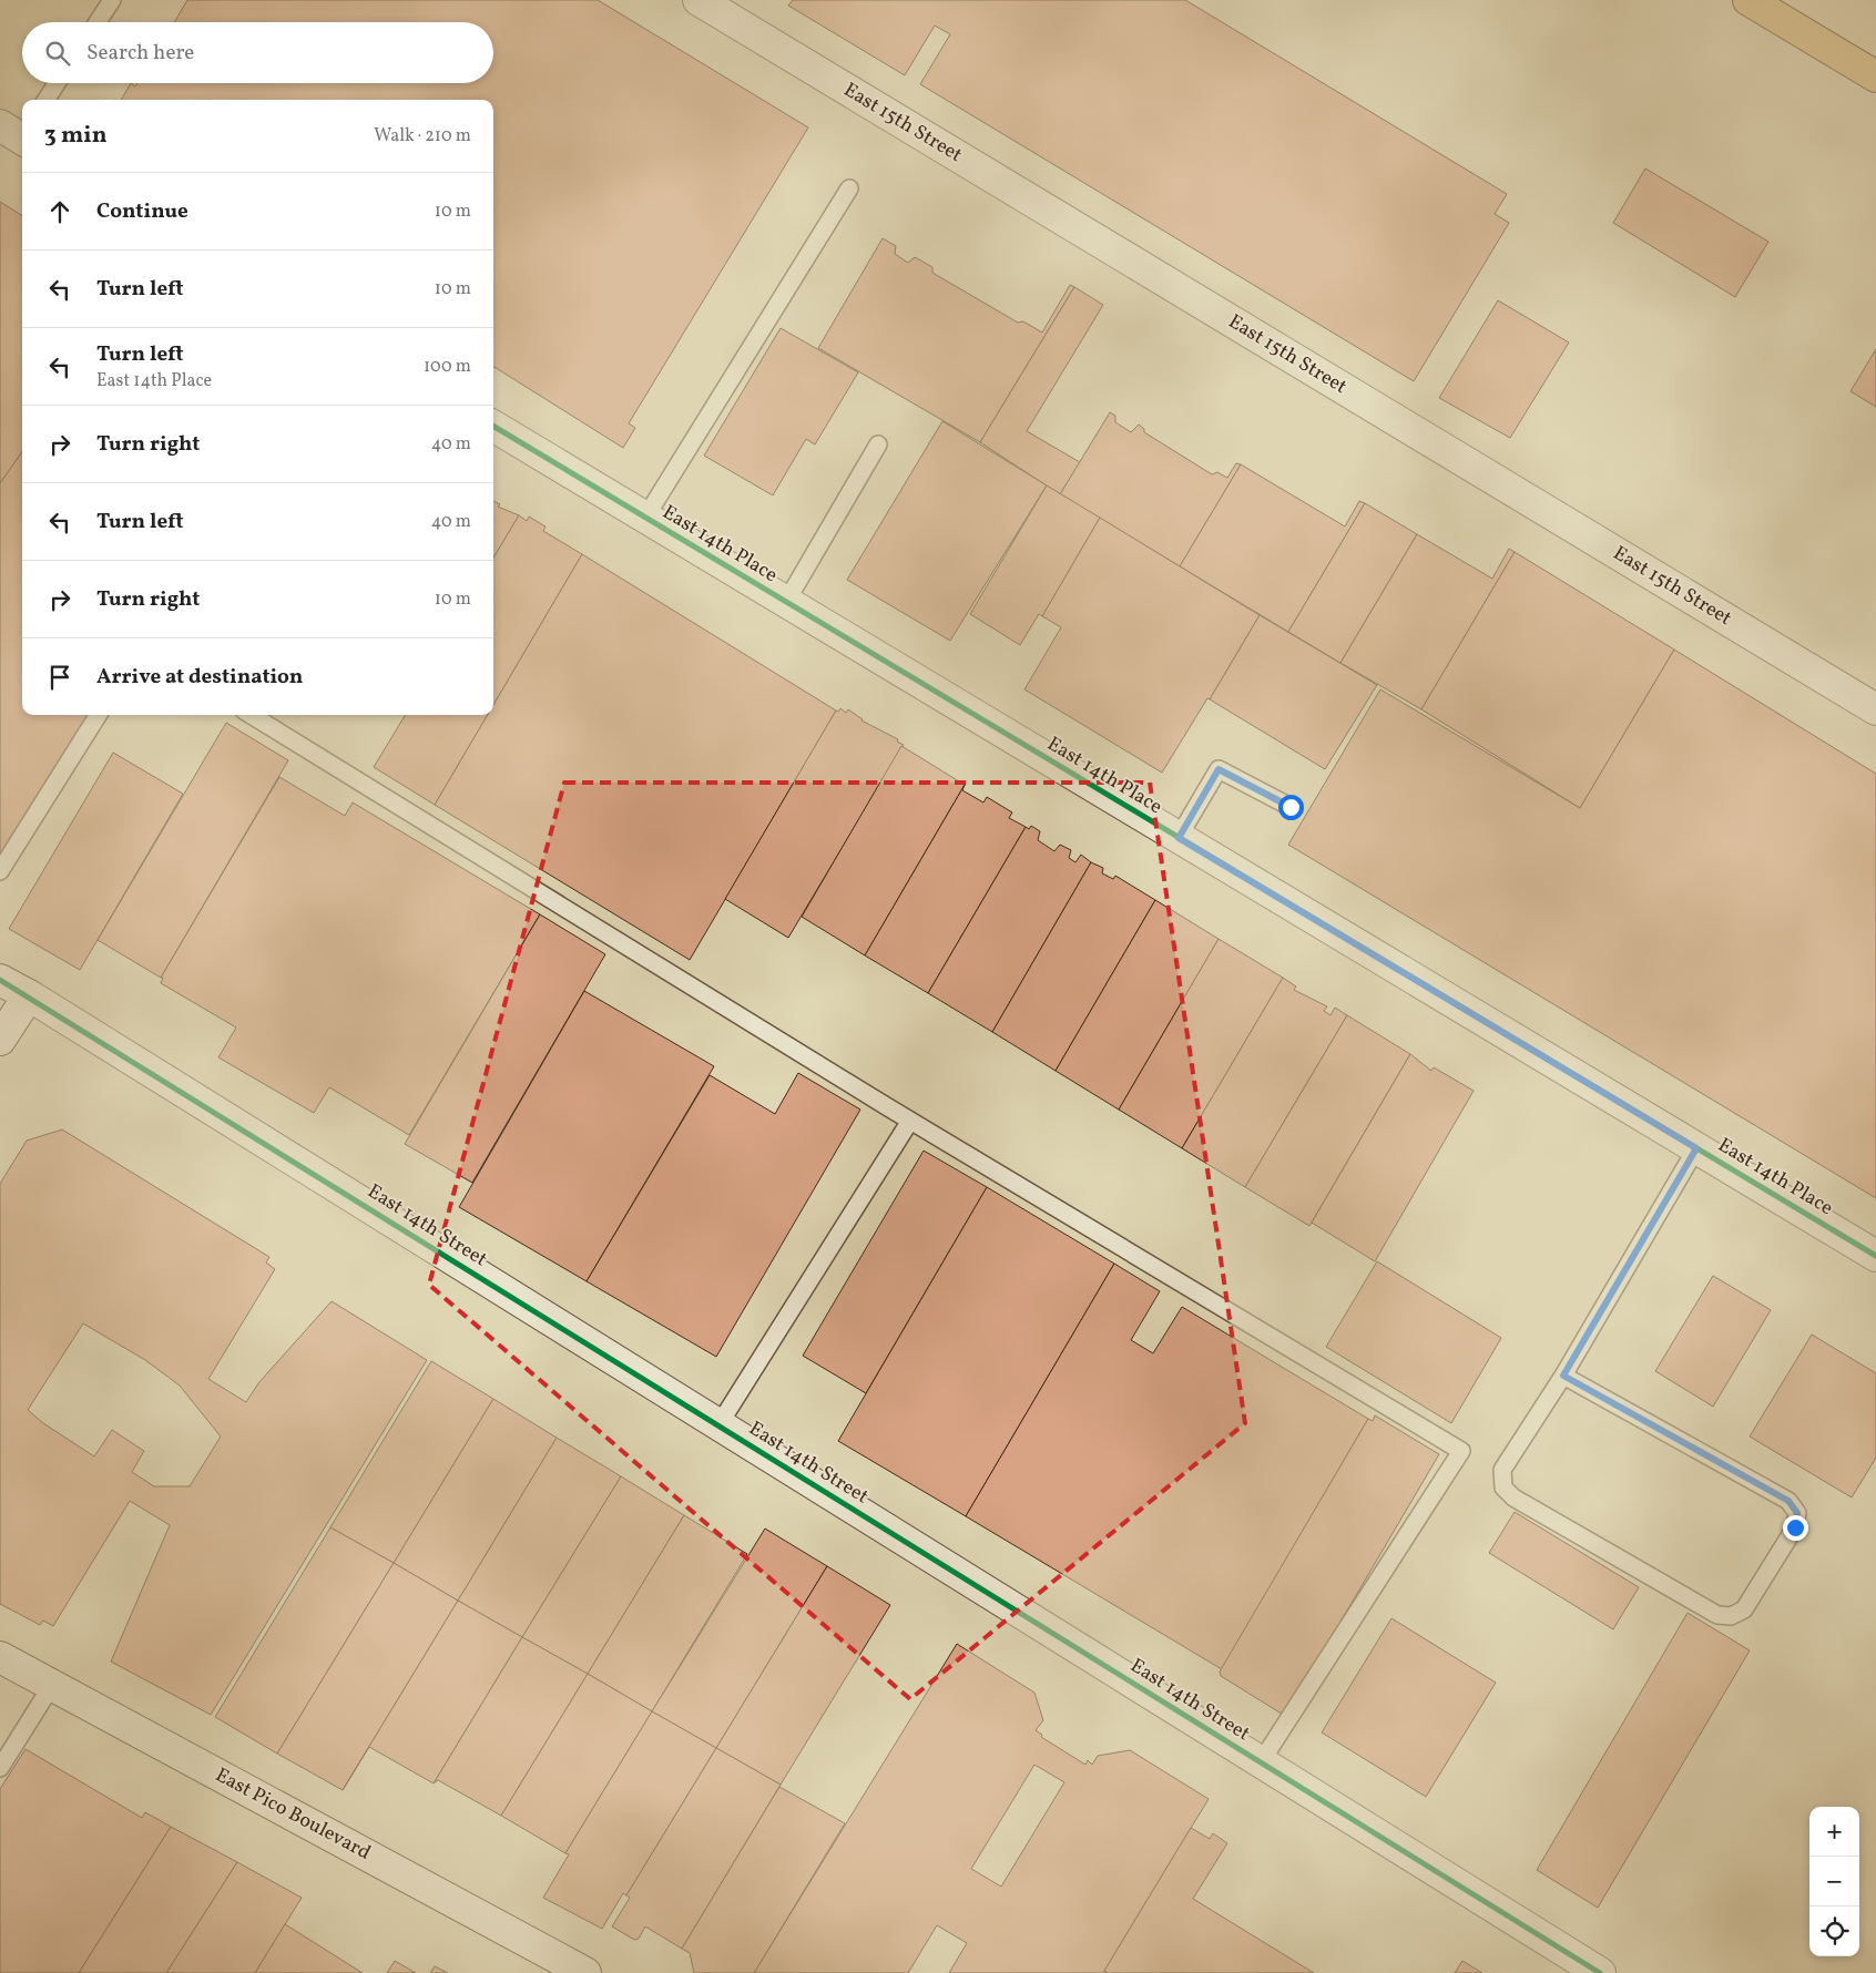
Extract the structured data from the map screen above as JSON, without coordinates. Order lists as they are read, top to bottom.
{
  "streets": {
    "street": [
      "East 15th Street",
      "East 14th Place",
      "East 14th Street",
      "East Pico Boulevard"
    ]
  },
  "page": {
    "search": "Search here",
    "heading": ["3 min", "Walk · 210 m"],
    "list": [
      ["Continue", "10 m"],
      ["Turn left", "10 m"],
      ["Turn left", "East 14th Place", "100 m"],
      ["Turn right", "40 m"],
      ["Turn left", "40 m"],
      ["Turn right", "10 m"],
      "Arrive at destination"
    ],
    "map_buttons": ["+", "−"]
  }
}
